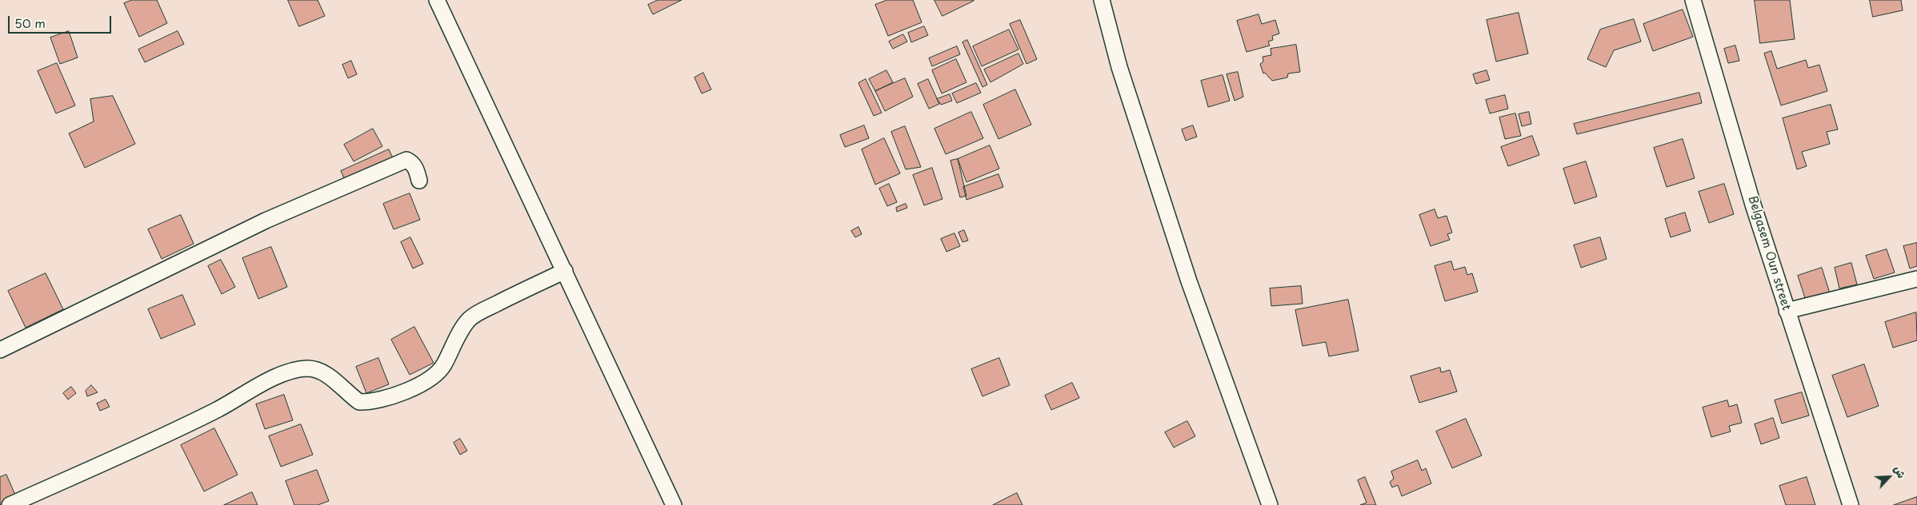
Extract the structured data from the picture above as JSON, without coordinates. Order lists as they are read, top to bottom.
{
  "streets": {
    "street": ["Belgasem Oun street"]
  },
  "scale_bar": "50 m",
  "north": "top right"
}
